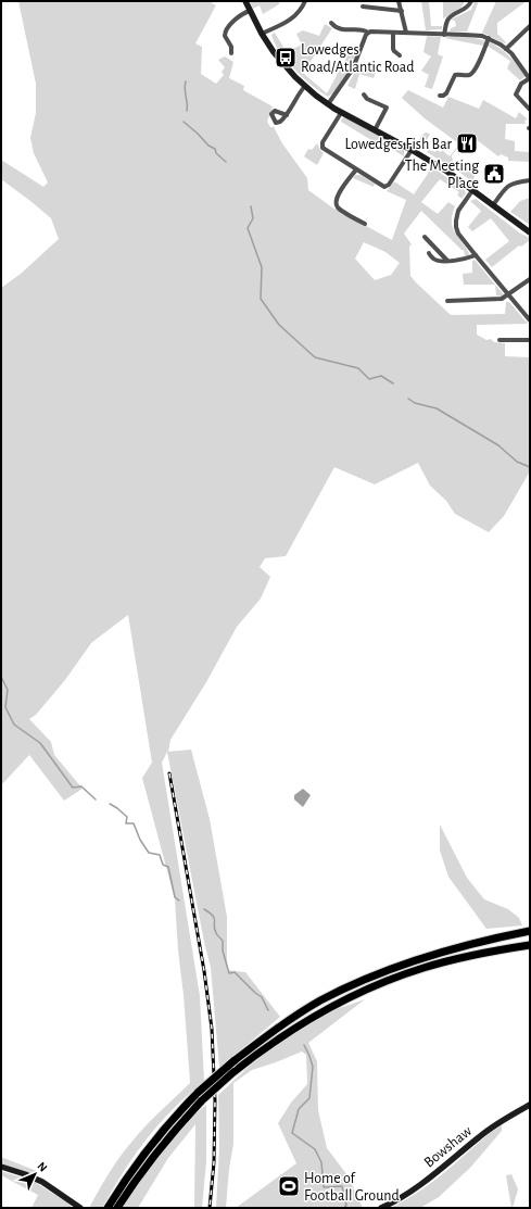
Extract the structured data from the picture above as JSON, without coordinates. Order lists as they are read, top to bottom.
{
  "streets": {
    "street": ["Bowshaw"]
  },
  "places": {
    "bus stop": ["Lowedges Road/Atlantic Road"],
    "restaurant": ["Lowedges Fish Bar"],
    "public building": ["The Meeting Place"],
    "sports": ["Home of Football Ground"]
  },
  "north": "top right"
}
